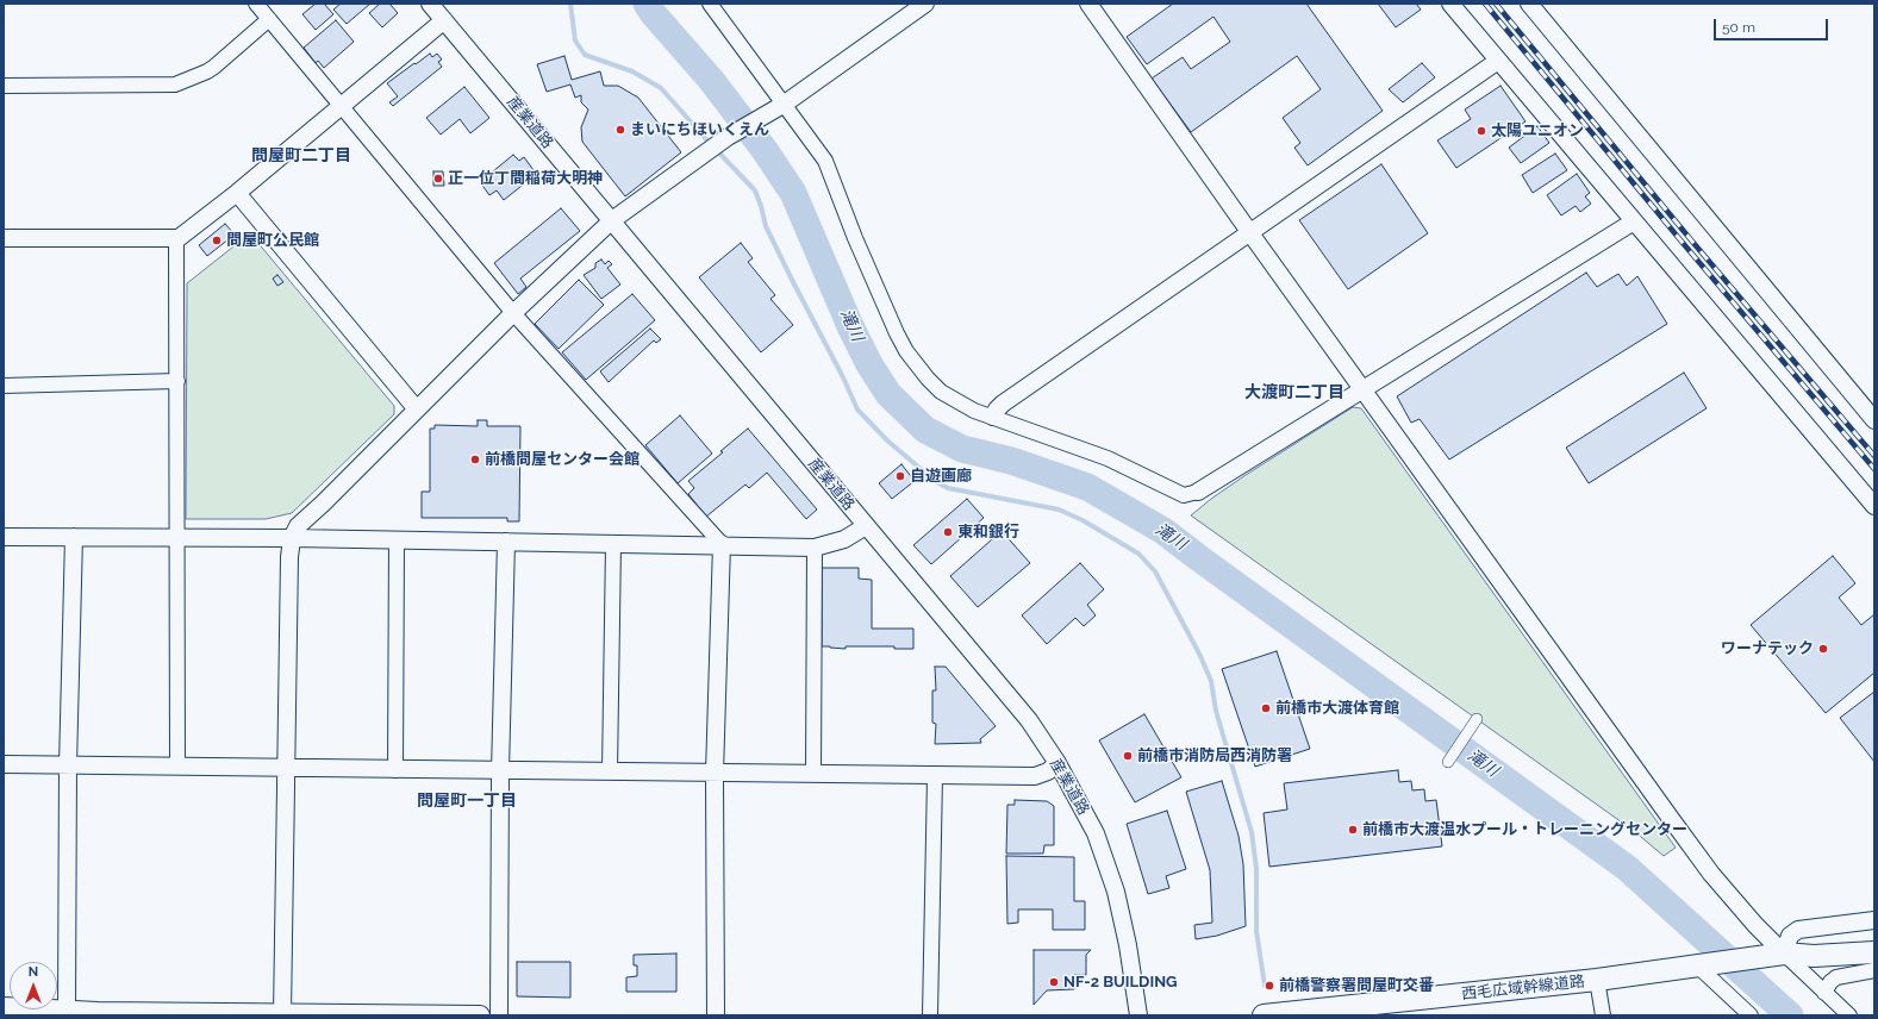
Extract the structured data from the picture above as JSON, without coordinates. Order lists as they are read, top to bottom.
{
  "streets": {
    "main road": ["西毛広域幹線道路"],
    "street": ["産業道路"]
  },
  "districts": ["問屋町二丁目", "大渡町二丁目", "問屋町一丁目"],
  "water": ["滝川"],
  "places": [
    "まいにちほいくえん",
    "太陽ユニオン",
    "正一位丁間稲荷大明神",
    "問屋町公民館",
    "前橋問屋センター会館",
    "自遊画廊",
    "東和銀行",
    "ワーナテック",
    "前橋市大渡体育館",
    "前橋市消防局西消防署",
    "前橋市大渡温水プール・トレーニングセンター",
    "NF-2 BUILDING",
    "前橋警察署問屋町交番"
  ],
  "scale_bar": "50 m",
  "north": "top"
}
